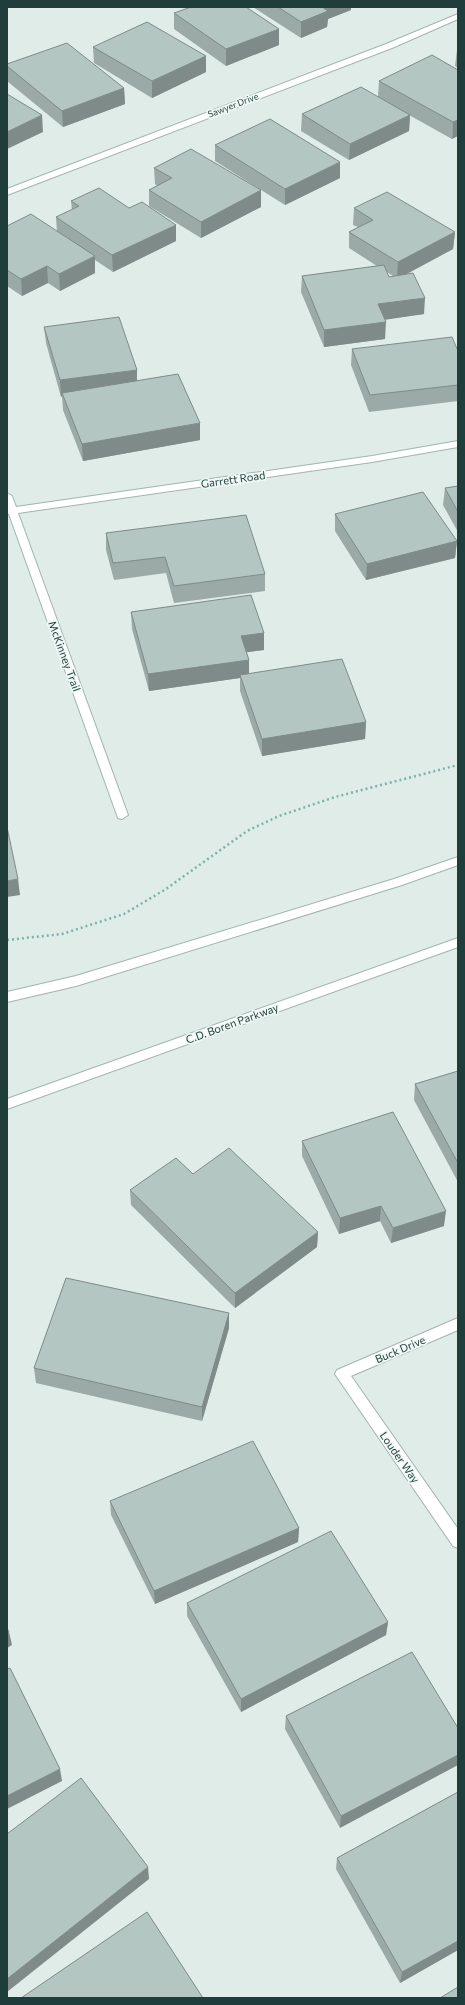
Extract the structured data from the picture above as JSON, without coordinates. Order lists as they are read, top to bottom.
{
  "streets": {
    "street": [
      "Sawyer Drive",
      "Garrett Road",
      "McKinney Trail",
      "C.D. Boren Parkway",
      "Buck Drive",
      "Louder Way"
    ]
  },
  "crossings": [
    ["Garrett Road", "McKinney Trail"],
    ["Buck Drive", "Louder Way"]
  ]
}
